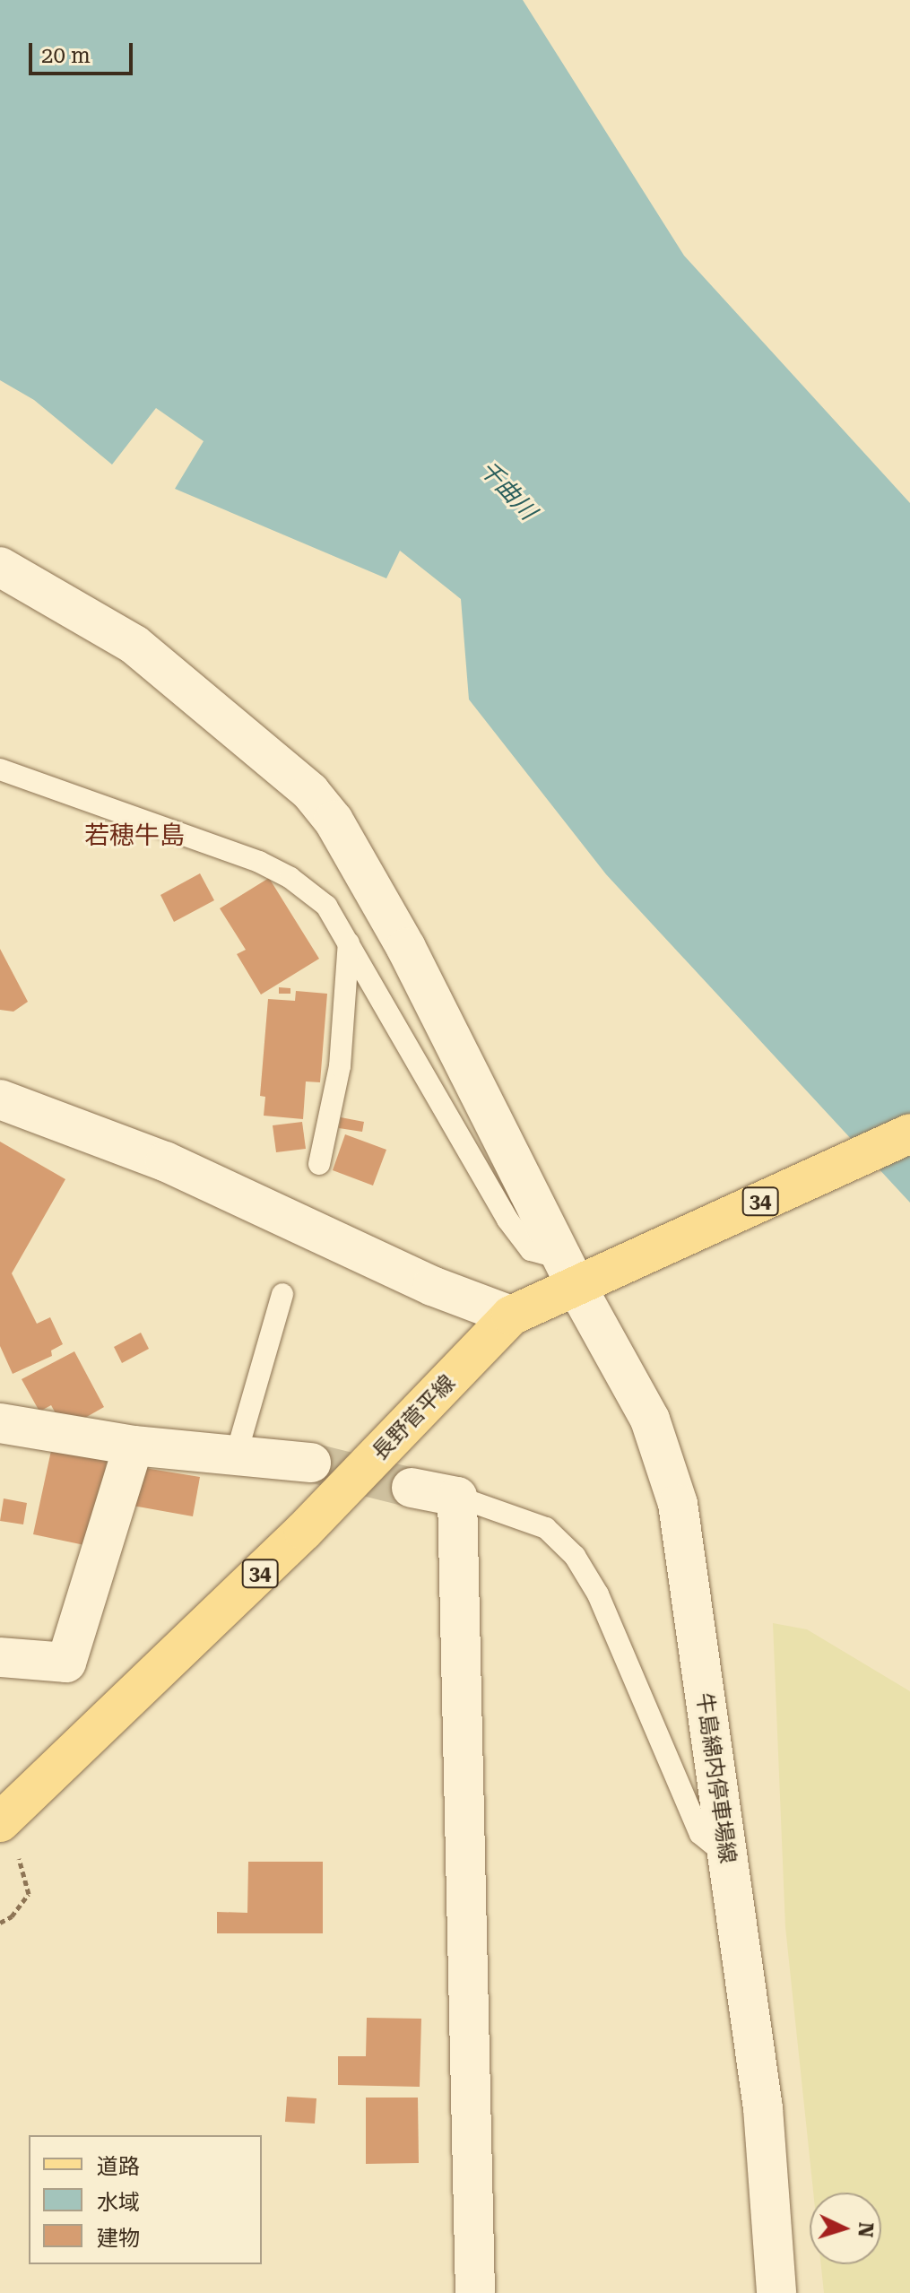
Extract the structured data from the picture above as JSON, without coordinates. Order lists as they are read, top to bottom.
{
  "streets": {
    "main road": ["34", "長野菅平線"],
    "street": ["牛島綿内停車場線"]
  },
  "crossings": [
    ["長野菅平線", "牛島綿内停車場線"]
  ],
  "districts": ["若穂牛島"],
  "water": ["千曲川"],
  "legend": ["道路", "水域", "建物"],
  "scale_bar": "20 m",
  "north": "right"
}
